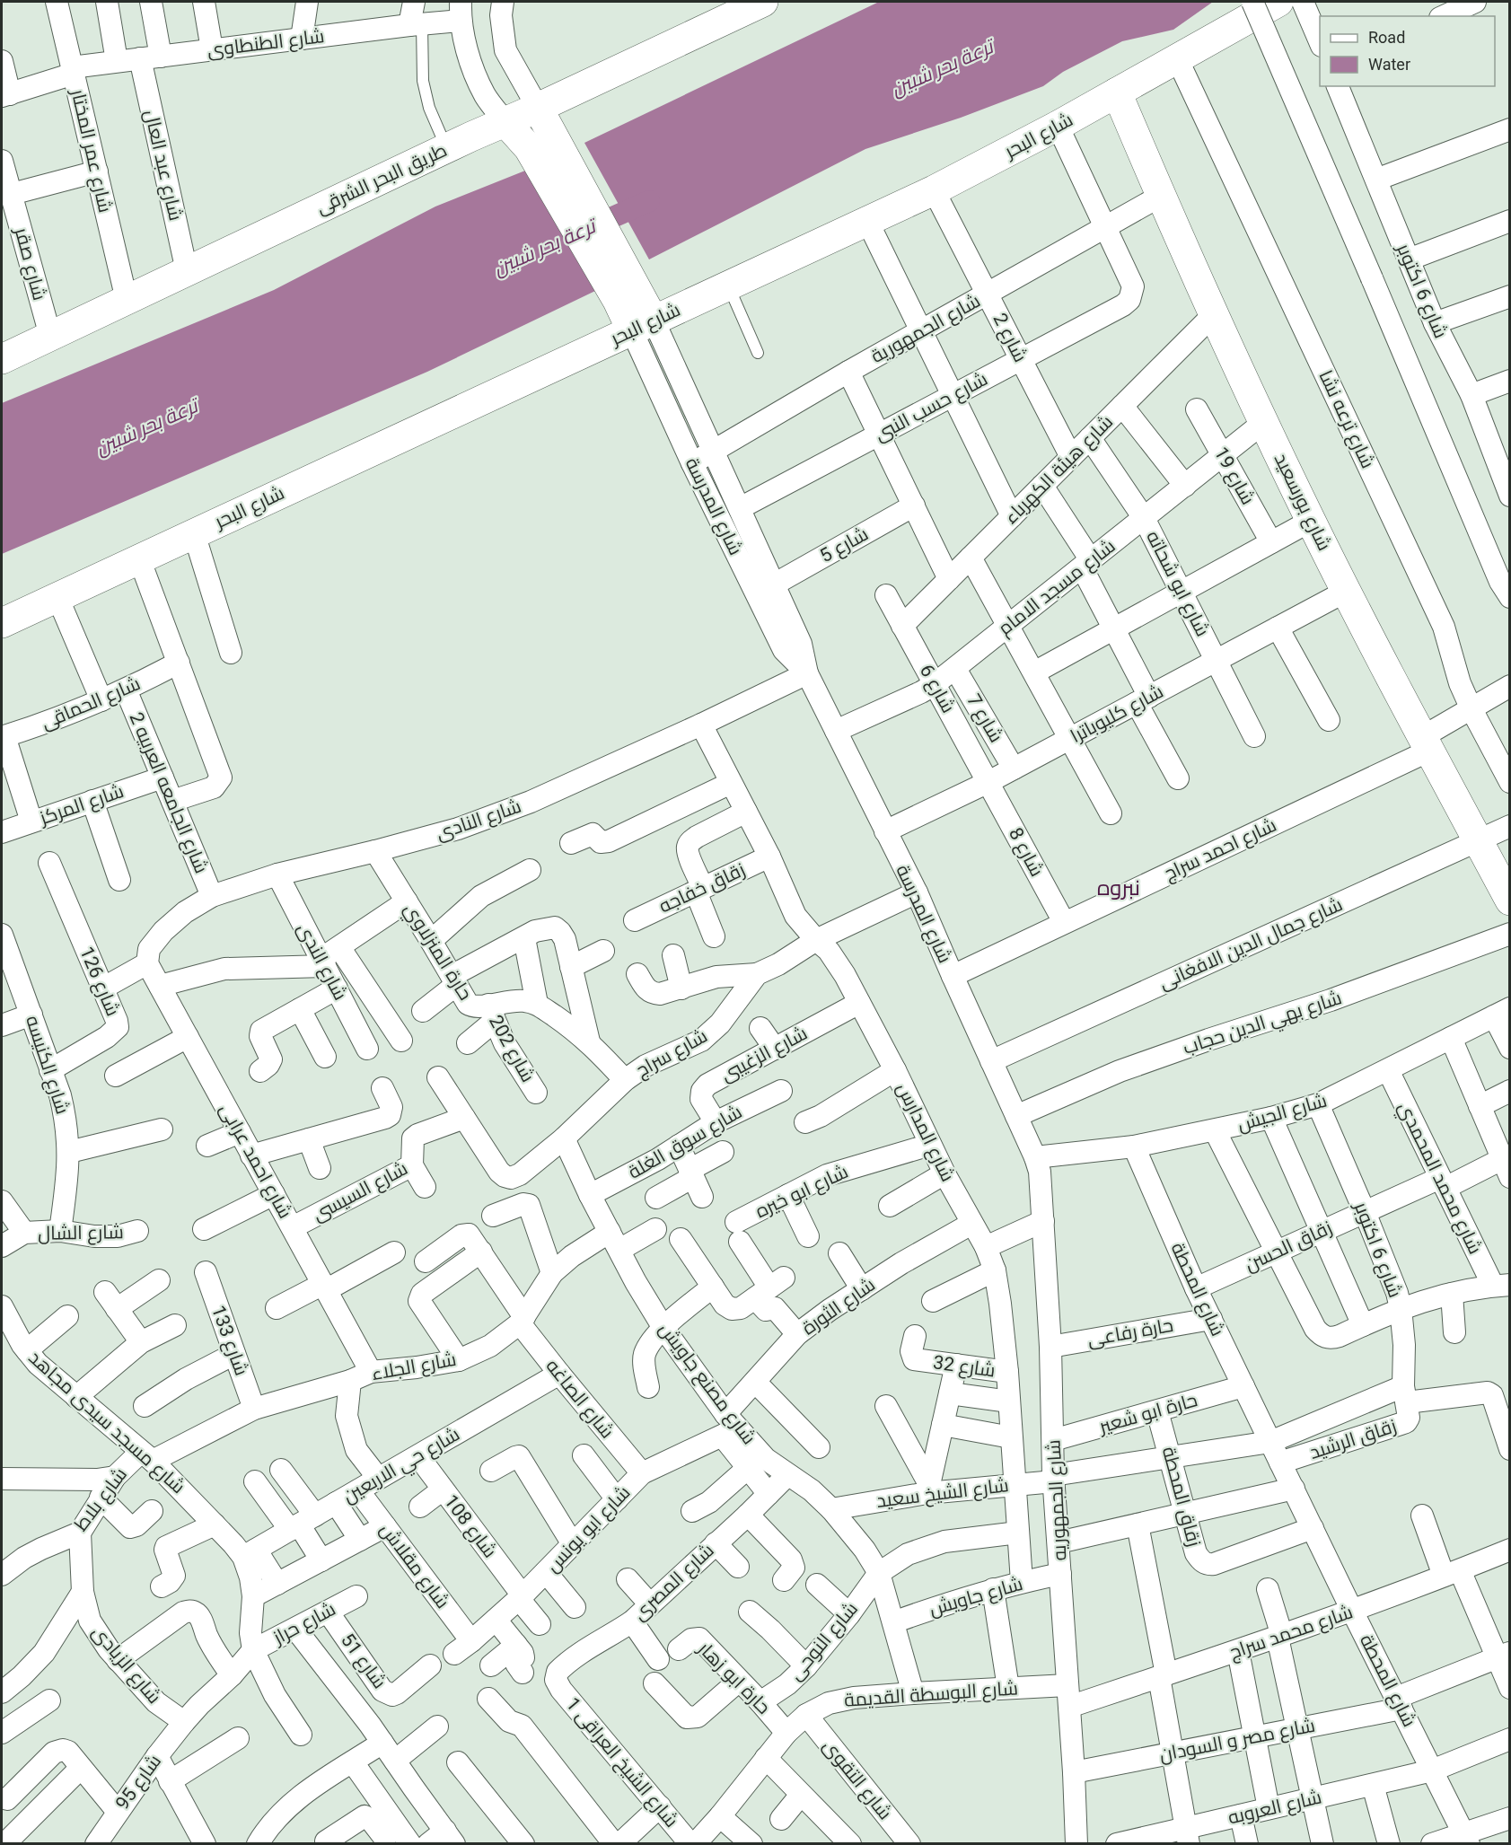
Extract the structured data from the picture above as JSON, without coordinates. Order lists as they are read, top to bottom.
{
  "streets": {
    "street": [
      "شارع الطنطاوى",
      "شارع البحر",
      "شارع عمر المختار",
      "شارع عبد العال",
      "طريق البحر الشرقى",
      "شارع صقر",
      "شارع 6 اكتوبر",
      "شارع الجمهورية",
      "شارع 2",
      "شارع حسب النبى",
      "شارع ترعه نشا",
      "شارع هيئة الكهرباء",
      "شارع 19",
      "شارع بورسعيد",
      "شارع المدرسة",
      "شارع 5",
      "شارع ابو شحاته",
      "شارع مسجد الامام",
      "شارع 6",
      "شارع الحماقى",
      "شارع كليوباترا",
      "شارع 7",
      "شارع الجامعه العربيه 2",
      "شارع المركز",
      "شارع النادى",
      "شارع احمد سراج",
      "شارع 8",
      "زقاق خفاجه",
      "شارع جمال الدين الافغانى",
      "حارة المنزلاوي",
      "شارع الندى",
      "شارع 126",
      "شارع بهي الدين حجاب",
      "شارع 202",
      "شارع سراج",
      "شارع الزغيبى",
      "شارع الكنيسه",
      "شارع الجيش",
      "شارع المدارس",
      "شارع سوق الغلة",
      "شارع احمد عرابى",
      "شارع محمد المحمدي",
      "شارع السيسى",
      "شارع ابو خيره",
      "شارع الشال",
      "زقاق الحسن",
      "شارع المحطة",
      "شارع الثورة",
      "حارة رفاعى",
      "شارع 133",
      "شارع الجلاء",
      "شارع 32",
      "شارع مصنع جاويش",
      "شارع الصاغه",
      "حارة ابو شعير",
      "شارع مسجد سيدى مجاهد",
      "زقاق الرشيد",
      "شارع حي الاربعين",
      "شارع الشيخ سعيد",
      "زقاق المحطة",
      "شارع بلاط",
      "شارع الجمهوريه",
      "شارع 108",
      "شارع ابو يونس",
      "شارع مقلاش",
      "شارع المصرى",
      "شارع جاويش",
      "شارع حراز",
      "شارع محمد سراج",
      "شارع النوحى",
      "شارع 51",
      "شارع الزيادى",
      "حارة ابو زهار",
      "شارع البوسطة القديمة",
      "شارع مصر و السودان",
      "شارع الشيخ العراقى 1",
      "شارع التقوى",
      "شارع 95",
      "شارع العروبه"
    ]
  },
  "crossings": [
    ["شارع الطنطاوى", "شارع عمر المختار"],
    ["شارع الطنطاوى", "شارع عبد العال"],
    ["شارع البحر", "شارع 2"],
    ["شارع البحر", "شارع ترعه نشا"],
    ["شارع البحر", "شارع بورسعيد"],
    ["شارع البحر", "شارع المدرسة"],
    ["شارع عمر المختار", "طريق البحر الشرقى"],
    ["شارع عبد العال", "طريق البحر الشرقى"],
    ["طريق البحر الشرقى", "شارع صقر"],
    ["شارع 6 اكتوبر", "شارع الجيش"],
    ["شارع 6 اكتوبر", "زقاق الحسن"],
    ["شارع 6 اكتوبر", "زقاق الرشيد"],
    ["شارع 6 اكتوبر", "شارع الشيخ سعيد"],
    ["شارع الجمهورية", "شارع 2"],
    ["شارع الجمهورية", "شارع حسب النبى"],
    ["شارع الجمهورية", "شارع بورسعيد"],
    ["شارع الجمهورية", "شارع المدرسة"],
    ["شارع 2", "شارع حسب النبى"],
    ["شارع 2", "شارع هيئة الكهرباء"],
    ["شارع حسب النبى", "شارع المدرسة"],
    ["شارع ترعه نشا", "شارع احمد سراج"],
    ["شارع هيئة الكهرباء", "شارع بورسعيد"],
    ["شارع هيئة الكهرباء", "شارع ابو شحاته"],
    ["شارع هيئة الكهرباء", "شارع 6"],
    ["شارع 19", "شارع مسجد الامام"],
    ["شارع بورسعيد", "شارع مسجد الامام"],
    ["شارع بورسعيد", "شارع كليوباترا"],
    ["شارع بورسعيد", "شارع احمد سراج"],
    ["شارع بورسعيد", "شارع جمال الدين الافغانى"],
    ["شارع المدرسة", "شارع 5"],
    ["شارع المدرسة", "شارع مسجد الامام"],
    ["شارع المدرسة", "شارع كليوباترا"],
    ["شارع المدرسة", "شارع النادى"],
    ["شارع المدرسة", "شارع احمد سراج"],
    ["شارع المدرسة", "شارع جمال الدين الافغانى"],
    ["شارع المدرسة", "شارع بهي الدين حجاب"],
    ["شارع المدرسة", "شارع سراج"],
    ["شارع المدرسة", "شارع الجيش"],
    ["شارع المدرسة", "شارع الجمهوريه"],
    ["شارع ابو شحاته", "شارع مسجد الامام"],
    ["شارع ابو شحاته", "شارع كليوباترا"],
    ["شارع مسجد الامام", "شارع 6"],
    ["شارع مسجد الامام", "شارع 7"],
    ["شارع 6", "شارع كليوباترا"],
    ["شارع 6", "شارع 8"],
    ["شارع الحماقى", "شارع الجامعه العربيه 2"],
    ["شارع كليوباترا", "شارع 7"],
    ["شارع كليوباترا", "شارع 8"],
    ["شارع الجامعه العربيه 2", "شارع المركز"],
    ["شارع الجامعه العربيه 2", "شارع النادى"],
    ["شارع النادى", "حارة المنزلاوي"],
    ["شارع النادى", "شارع الندى"],
    ["شارع النادى", "شارع المدارس"],
    ["شارع النادى", "شارع احمد عرابى"],
    ["شارع احمد سراج", "شارع 8"],
    ["زقاق خفاجه", "شارع المدارس"],
    ["حارة المنزلاوي", "شارع 202"],
    ["حارة المنزلاوي", "شارع سراج"],
    ["شارع 126", "شارع الكنيسه"],
    ["شارع سراج", "شارع المدارس"],
    ["شارع سراج", "شارع السيسى"],
    ["شارع سراج", "شارع مصنع جاويش"],
    ["شارع الزغيبى", "شارع المدارس"],
    ["شارع الزغيبى", "شارع سوق الغلة"],
    ["شارع الكنيسه", "شارع الشال"],
    ["شارع الجيش", "شارع محمد المحمدي"],
    ["شارع الجيش", "شارع المحطة"],
    ["شارع الجيش", "شارع الجمهوريه"],
    ["شارع المدارس", "شارع ابو خيره"],
    ["شارع المدارس", "شارع الثورة"],
    ["شارع المدارس", "شارع 32"],
    ["شارع المدارس", "شارع الشيخ سعيد"],
    ["شارع المدارس", "شارع جاويش"],
    ["شارع سوق الغلة", "شارع مصنع جاويش"],
    ["شارع احمد عرابى", "شارع السيسى"],
    ["شارع احمد عرابى", "شارع الجلاء"],
    ["شارع محمد المحمدي", "زقاق الحسن"],
    ["زقاق الحسن", "شارع المحطة"],
    ["شارع المحطة", "حارة رفاعى"],
    ["شارع المحطة", "حارة ابو شعير"],
    ["شارع المحطة", "زقاق الرشيد"],
    ["شارع المحطة", "شارع الشيخ سعيد"],
    ["شارع المحطة", "زقاق المحطة"],
    ["شارع المحطة", "شارع محمد سراج"],
    ["شارع المحطة", "شارع مصر و السودان"],
    ["شارع المحطة", "شارع العروبه"],
    ["شارع الثورة", "شارع مصنع جاويش"],
    ["شارع الثورة", "شارع ابو يونس"],
    ["حارة رفاعى", "شارع الجمهوريه"],
    ["شارع 133", "شارع الجلاء"],
    ["شارع الجلاء", "شارع مصنع جاويش"],
    ["شارع الجلاء", "شارع الصاغه"],
    ["شارع الجلاء", "شارع مسجد سيدى مجاهد"],
    ["شارع الجلاء", "شارع بلاط"],
    ["شارع مصنع جاويش", "شارع الشيخ سعيد"],
    ["شارع مصنع جاويش", "شارع ابو يونس"],
    ["شارع مصنع جاويش", "شارع المصرى"],
    ["شارع مصنع جاويش", "شارع جاويش"],
    ["شارع مصنع جاويش", "شارع النوحى"],
    ["شارع مصنع جاويش", "شارع البوسطة القديمة"],
    ["شارع الصاغه", "شارع حي الاربعين"],
    ["شارع الصاغه", "شارع ابو يونس"],
    ["حارة ابو شعير", "زقاق المحطة"],
    ["حارة ابو شعير", "شارع الجمهوريه"],
    ["شارع مسجد سيدى مجاهد", "شارع حي الاربعين"],
    ["شارع مسجد سيدى مجاهد", "شارع بلاط"],
    ["شارع مسجد سيدى مجاهد", "شارع حراز"],
    ["شارع مسجد سيدى مجاهد", "شارع 95"],
    ["زقاق الرشيد", "شارع الشيخ سعيد"],
    ["شارع حي الاربعين", "شارع 108"],
    ["شارع حي الاربعين", "شارع مقلاش"],
    ["شارع الشيخ سعيد", "زقاق المحطة"],
    ["شارع الشيخ سعيد", "شارع الجمهوريه"],
    ["شارع بلاط", "شارع الزيادى"],
    ["شارع الجمهوريه", "شارع جاويش"],
    ["شارع الجمهوريه", "شارع محمد سراج"],
    ["شارع الجمهوريه", "شارع البوسطة القديمة"],
    ["شارع الجمهوريه", "شارع مصر و السودان"],
    ["شارع 108", "شارع ابو يونس"],
    ["شارع ابو يونس", "شارع مقلاش"],
    ["شارع المصرى", "شارع الشيخ العراقى 1"],
    ["شارع حراز", "شارع 51"],
    ["شارع حراز", "شارع 95"],
    ["شارع النوحى", "حارة ابو زهار"],
    ["شارع الزيادى", "شارع 95"],
    ["حارة ابو زهار", "شارع البوسطة القديمة"],
    ["شارع البوسطة القديمة", "شارع التقوى"]
  ],
  "districts": ["نبروه"],
  "water": ["ترعة بحر شبين"],
  "legend": ["Road", "Water"]
}
